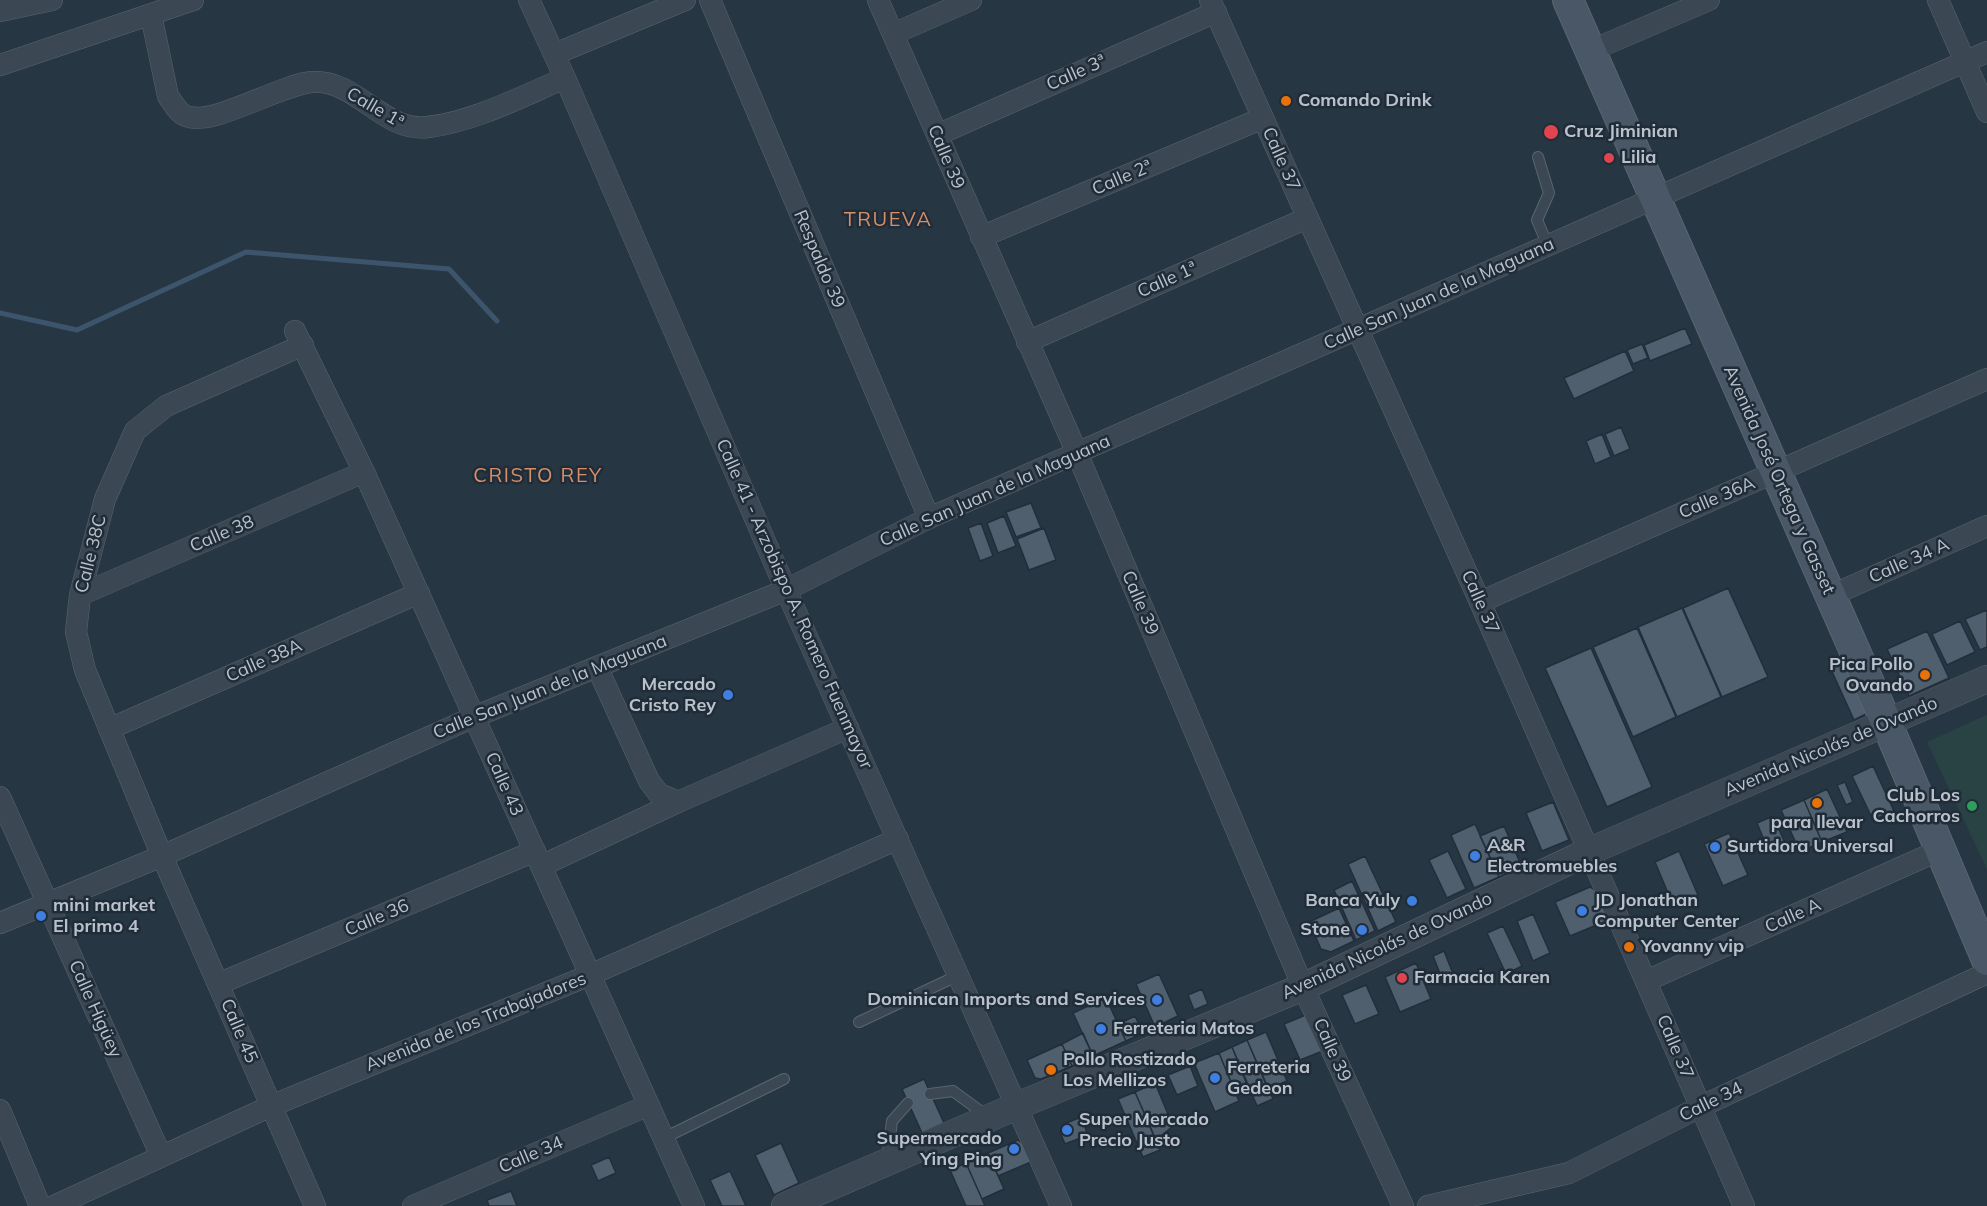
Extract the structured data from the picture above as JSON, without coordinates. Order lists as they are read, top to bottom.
{
  "streets": {
    "main road": ["Avenida José Ortega y Gasset"],
    "street": [
      "Calle 3ª",
      "Calle 1ª",
      "Calle 39",
      "Calle 37",
      "Calle 2ª",
      "Respaldo 39",
      "Calle San Juan de la Maguana",
      "Calle 36A",
      "Calle 38",
      "Calle 38C",
      "Calle 34 A",
      "Calle 41 - Arzobispo A. Romero Fuenmayor",
      "Calle 38A",
      "Avenida Nicolás de Ovando",
      "Calle 43",
      "Calle A",
      "Calle 36",
      "Calle Higüey",
      "Avenida de los Trabajadores",
      "Calle 45",
      "Calle 34"
    ]
  },
  "crossings": [
    ["Calle 3ª", "Calle 39"],
    ["Calle 3ª", "Calle 37"],
    ["Calle 1ª", "Calle 39"],
    ["Calle 1ª", "Calle 37"],
    ["Calle 1ª", "Calle 41 - Arzobispo A. Romero Fuenmayor"],
    ["Calle 39", "Calle 2ª"],
    ["Calle 39", "Calle San Juan de la Maguana"],
    ["Calle 39", "Avenida Nicolás de Ovando"],
    ["Calle 37", "Calle 2ª"],
    ["Calle 37", "Calle San Juan de la Maguana"],
    ["Calle 37", "Calle 36A"],
    ["Calle 37", "Avenida Nicolás de Ovando"],
    ["Calle 37", "Calle A"],
    ["Calle 37", "Calle 34"],
    ["Respaldo 39", "Calle San Juan de la Maguana"],
    ["Calle San Juan de la Maguana", "Avenida José Ortega y Gasset"],
    ["Calle San Juan de la Maguana", "Calle 38C"],
    ["Calle San Juan de la Maguana", "Calle 41 - Arzobispo A. Romero Fuenmayor"],
    ["Calle San Juan de la Maguana", "Calle 43"],
    ["Calle San Juan de la Maguana", "Calle Higüey"],
    ["Calle San Juan de la Maguana", "Calle 45"],
    ["Avenida José Ortega y Gasset", "Calle 36A"],
    ["Avenida José Ortega y Gasset", "Calle 34 A"],
    ["Avenida José Ortega y Gasset", "Avenida Nicolás de Ovando"],
    ["Avenida José Ortega y Gasset", "Calle A"],
    ["Calle 38", "Calle 38C"],
    ["Calle 38", "Calle 43"],
    ["Calle 38C", "Calle 38A"],
    ["Calle 38C", "Calle 43"],
    ["Calle 38C", "Calle 45"],
    ["Calle 41 - Arzobispo A. Romero Fuenmayor", "Avenida Nicolás de Ovando"],
    ["Calle 41 - Arzobispo A. Romero Fuenmayor", "Calle 36"],
    ["Calle 41 - Arzobispo A. Romero Fuenmayor", "Avenida de los Trabajadores"],
    ["Calle 38A", "Calle 43"],
    ["Calle 43", "Calle 36"],
    ["Calle 43", "Avenida de los Trabajadores"],
    ["Calle 43", "Calle 34"],
    ["Calle 36", "Calle 45"],
    ["Calle Higüey", "Avenida de los Trabajadores"],
    ["Avenida de los Trabajadores", "Calle 45"]
  ],
  "districts": ["TRUEVA", "CRISTO REY"],
  "places": [
    "Comando Drink",
    "Cruz Jiminian",
    "Lilia",
    "Pica Pollo Ovando",
    "Mercado Cristo Rey",
    "para llevar",
    "Club Los Cachorros",
    "Surtidora Universal",
    "A&R Electromuebles",
    "Banca Yuly",
    "JD Jonathan Computer Center",
    "mini market El primo 4",
    "Stone",
    "Yovanny vip",
    "Farmacia Karen",
    "Dominican Imports and Services",
    "Ferreteria Matos",
    "Pollo Rostizado Los Mellizos",
    "Ferreteria Gedeon",
    "Super Mercado Precio Justo",
    "Supermercado Ying Ping"
  ]
}
